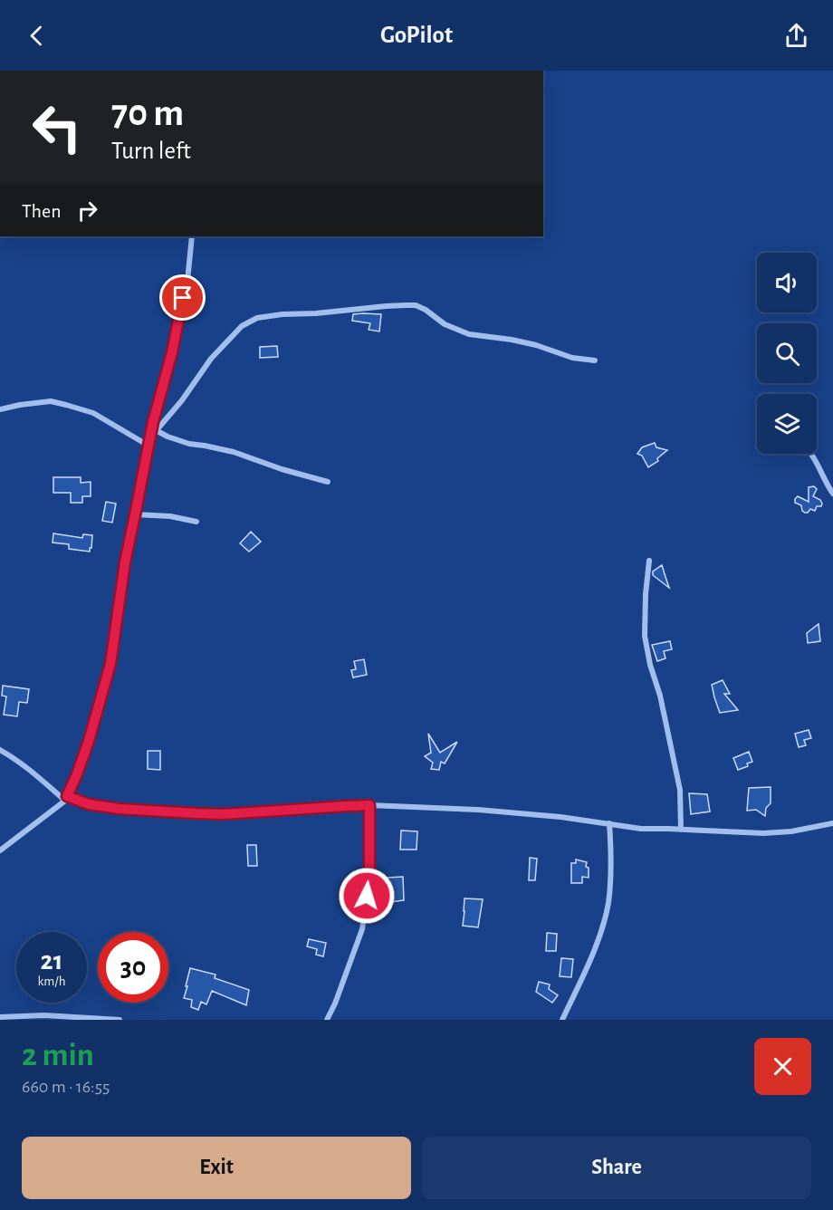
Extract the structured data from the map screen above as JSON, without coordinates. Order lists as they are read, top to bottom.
{
  "page": {
    "header": "GoPilot",
    "turn": ["70 m", "Turn left"],
    "then": "Then",
    "speed": "21 km/h",
    "limit": "30",
    "heading": ["2 min", "660 m · 16:55"],
    "buttons": ["Exit", "Share"]
  }
}
